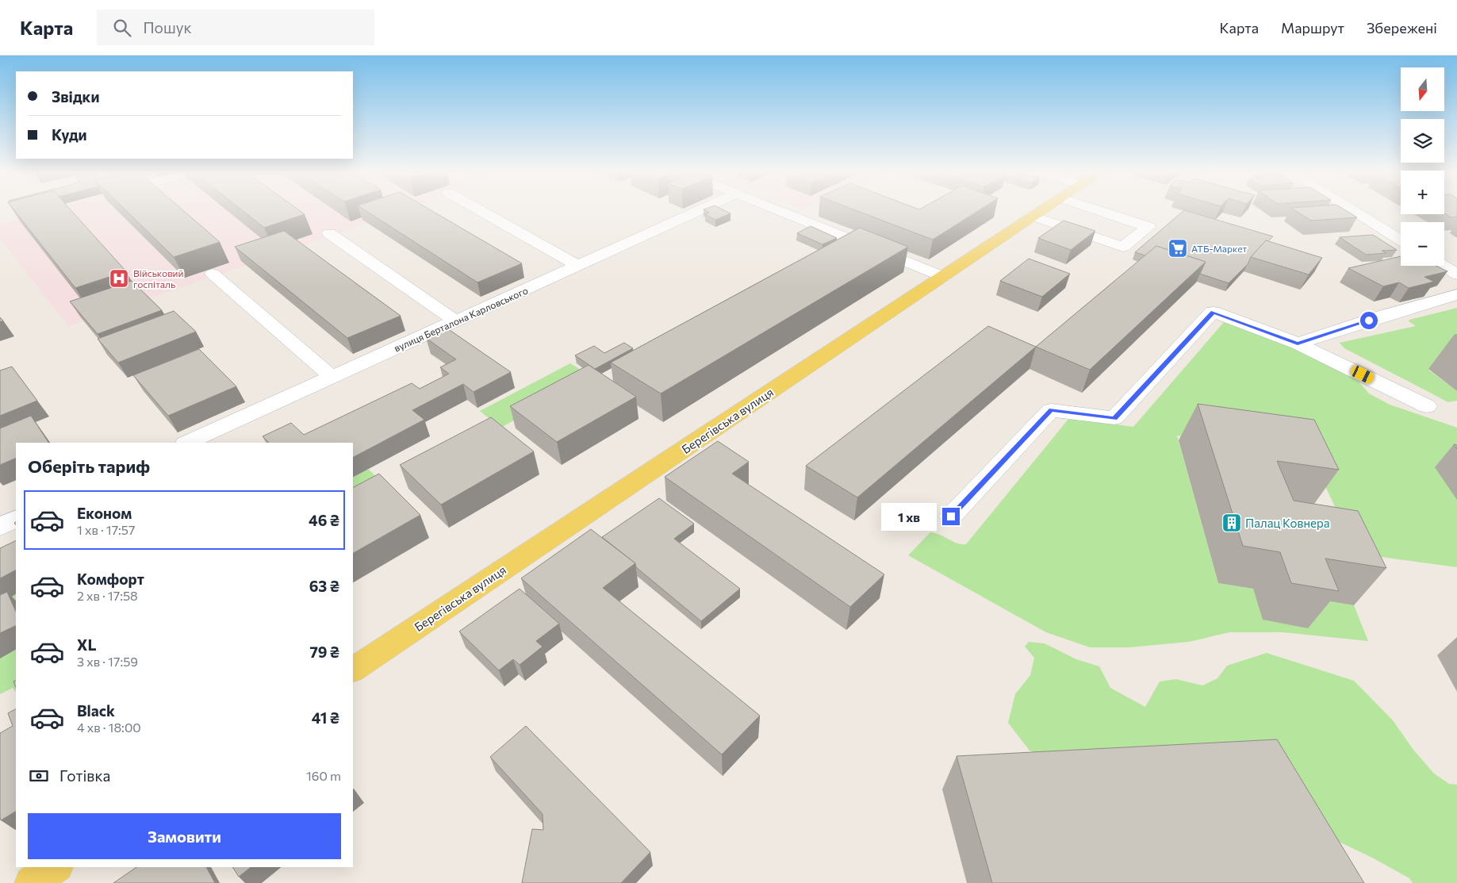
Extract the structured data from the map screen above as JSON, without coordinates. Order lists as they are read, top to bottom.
{
  "streets": {
    "main road": ["Берегівська вулиця"],
    "street": ["вулиця Берталона Карловського"]
  },
  "places": {
    "supermarket": ["АТБ-Маркет"],
    "hospital": ["Військовий госпіталь"],
    "building": ["Палац Ковнера"]
  },
  "north": "bottom",
  "page": {
    "header": "Карта",
    "search": "Пошук",
    "nav": ["Карта", "Маршрут", "Збережені"],
    "map_buttons": ["+", "−"],
    "banner": ["Звідки", "Куди"],
    "heading": "Оберіть тариф",
    "list": [
      {
        "name": "Економ",
        "note": "1 хв · 17:57",
        "value": "46 ₴"
      },
      {
        "name": "Комфорт",
        "note": "2 хв · 17:58",
        "value": "63 ₴"
      },
      {
        "name": "XL",
        "note": "3 хв · 17:59",
        "value": "79 ₴"
      },
      {
        "name": "Black",
        "note": "4 хв · 18:00",
        "value": "41 ₴"
      }
    ],
    "bubble": "1 хв",
    "pay": ["Готівка", "160 m"],
    "buttons": "Замовити"
  }
}
